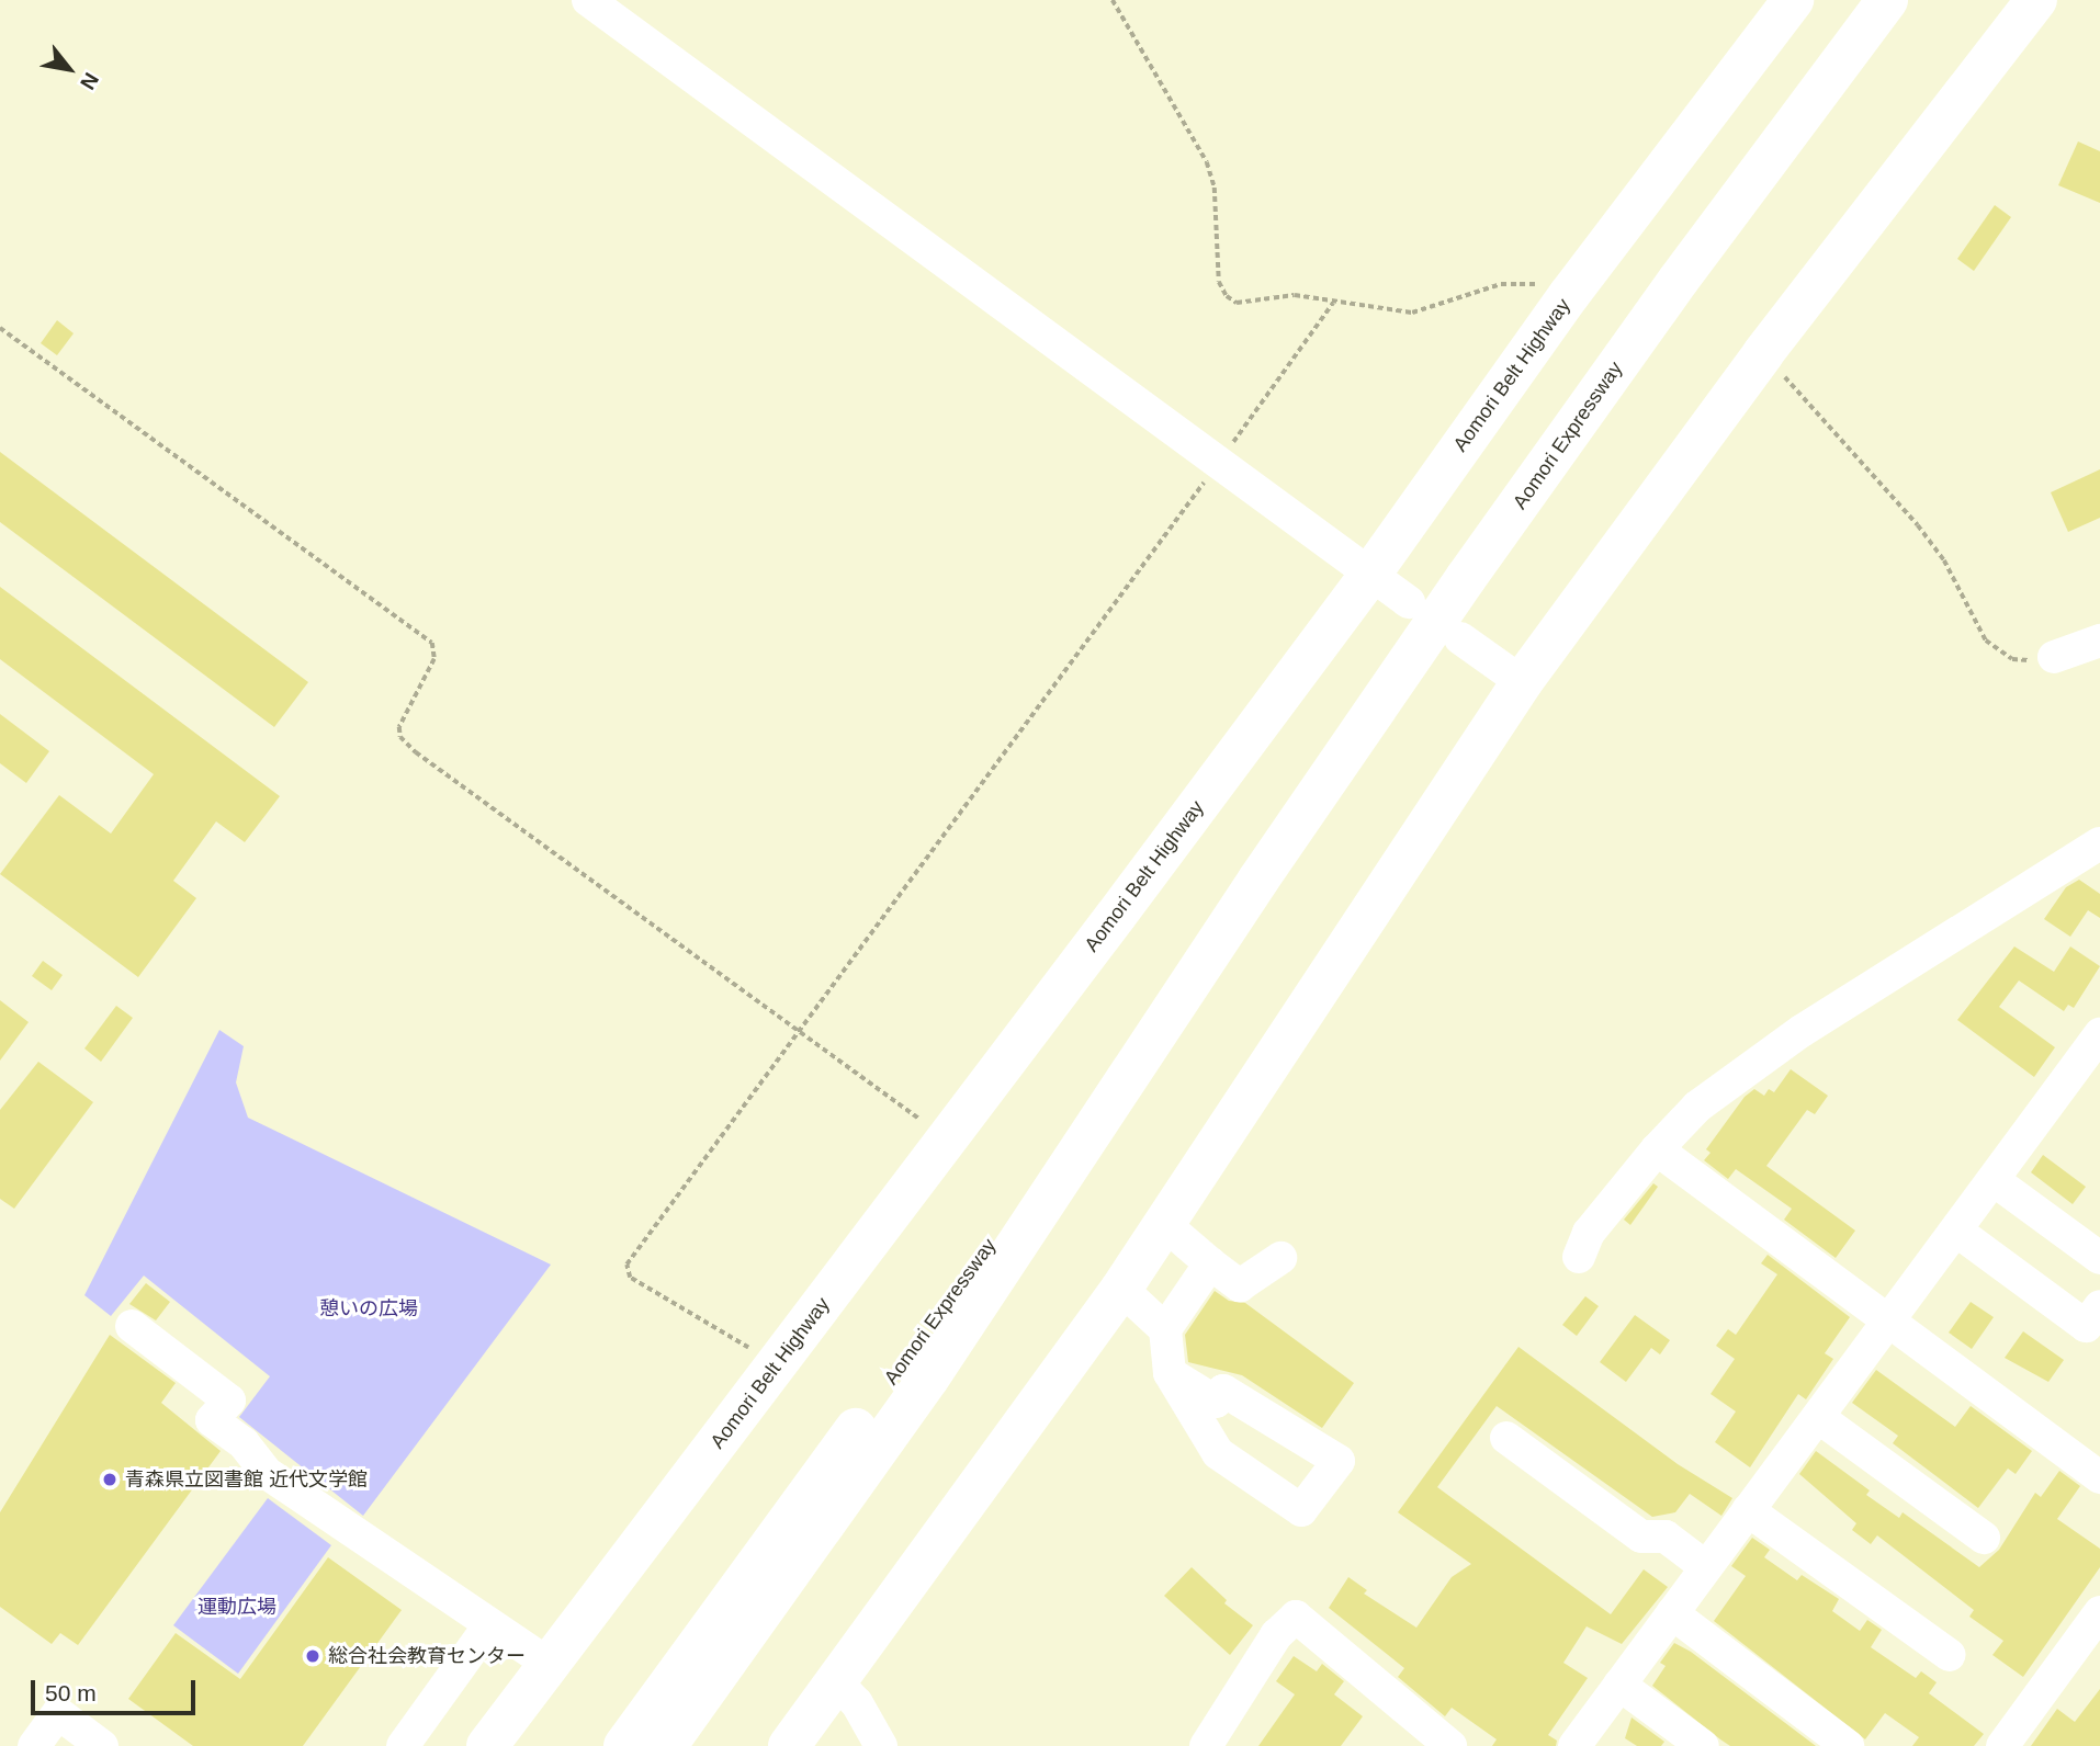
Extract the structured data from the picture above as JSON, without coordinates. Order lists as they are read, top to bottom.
{
  "streets": {
    "highway": ["Aomori Belt Highway", "Aomori Expressway"]
  },
  "parks": ["憩いの広場", "運動広場"],
  "places": ["青森県立図書館 近代文学館", "総合社会教育センター"],
  "scale_bar": "50 m",
  "north": "bottom right"
}
